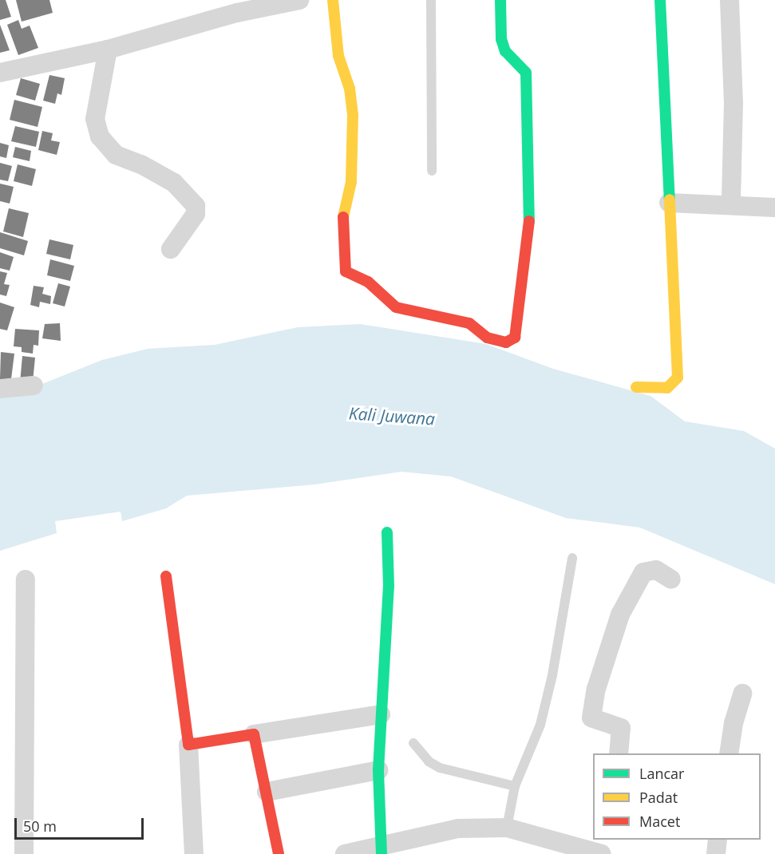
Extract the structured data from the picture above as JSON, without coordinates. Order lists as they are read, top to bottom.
{
  "water": ["Kali Juwana"],
  "legend": ["Lancar", "Padat", "Macet"],
  "scale_bar": "50 m"
}
